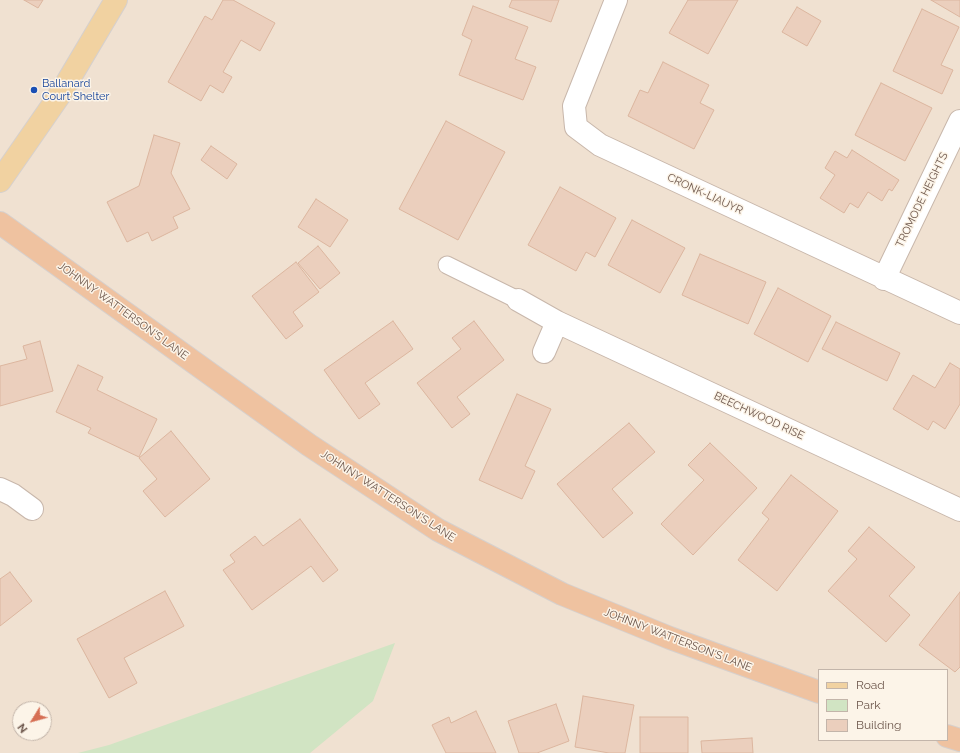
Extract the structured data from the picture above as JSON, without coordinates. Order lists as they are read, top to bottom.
{
  "streets": {
    "highway": ["JOHNNY WATTERSON'S LANE"],
    "street": ["CRONK-LIAUYR", "TROMODE HEIGHTS", "BEECHWOOD RISE"]
  },
  "crossings": [
    ["CRONK-LIAUYR", "TROMODE HEIGHTS"]
  ],
  "places": ["Ballanard Court Shelter"],
  "legend": ["Road", "Park", "Building"],
  "north": "bottom left"
}
